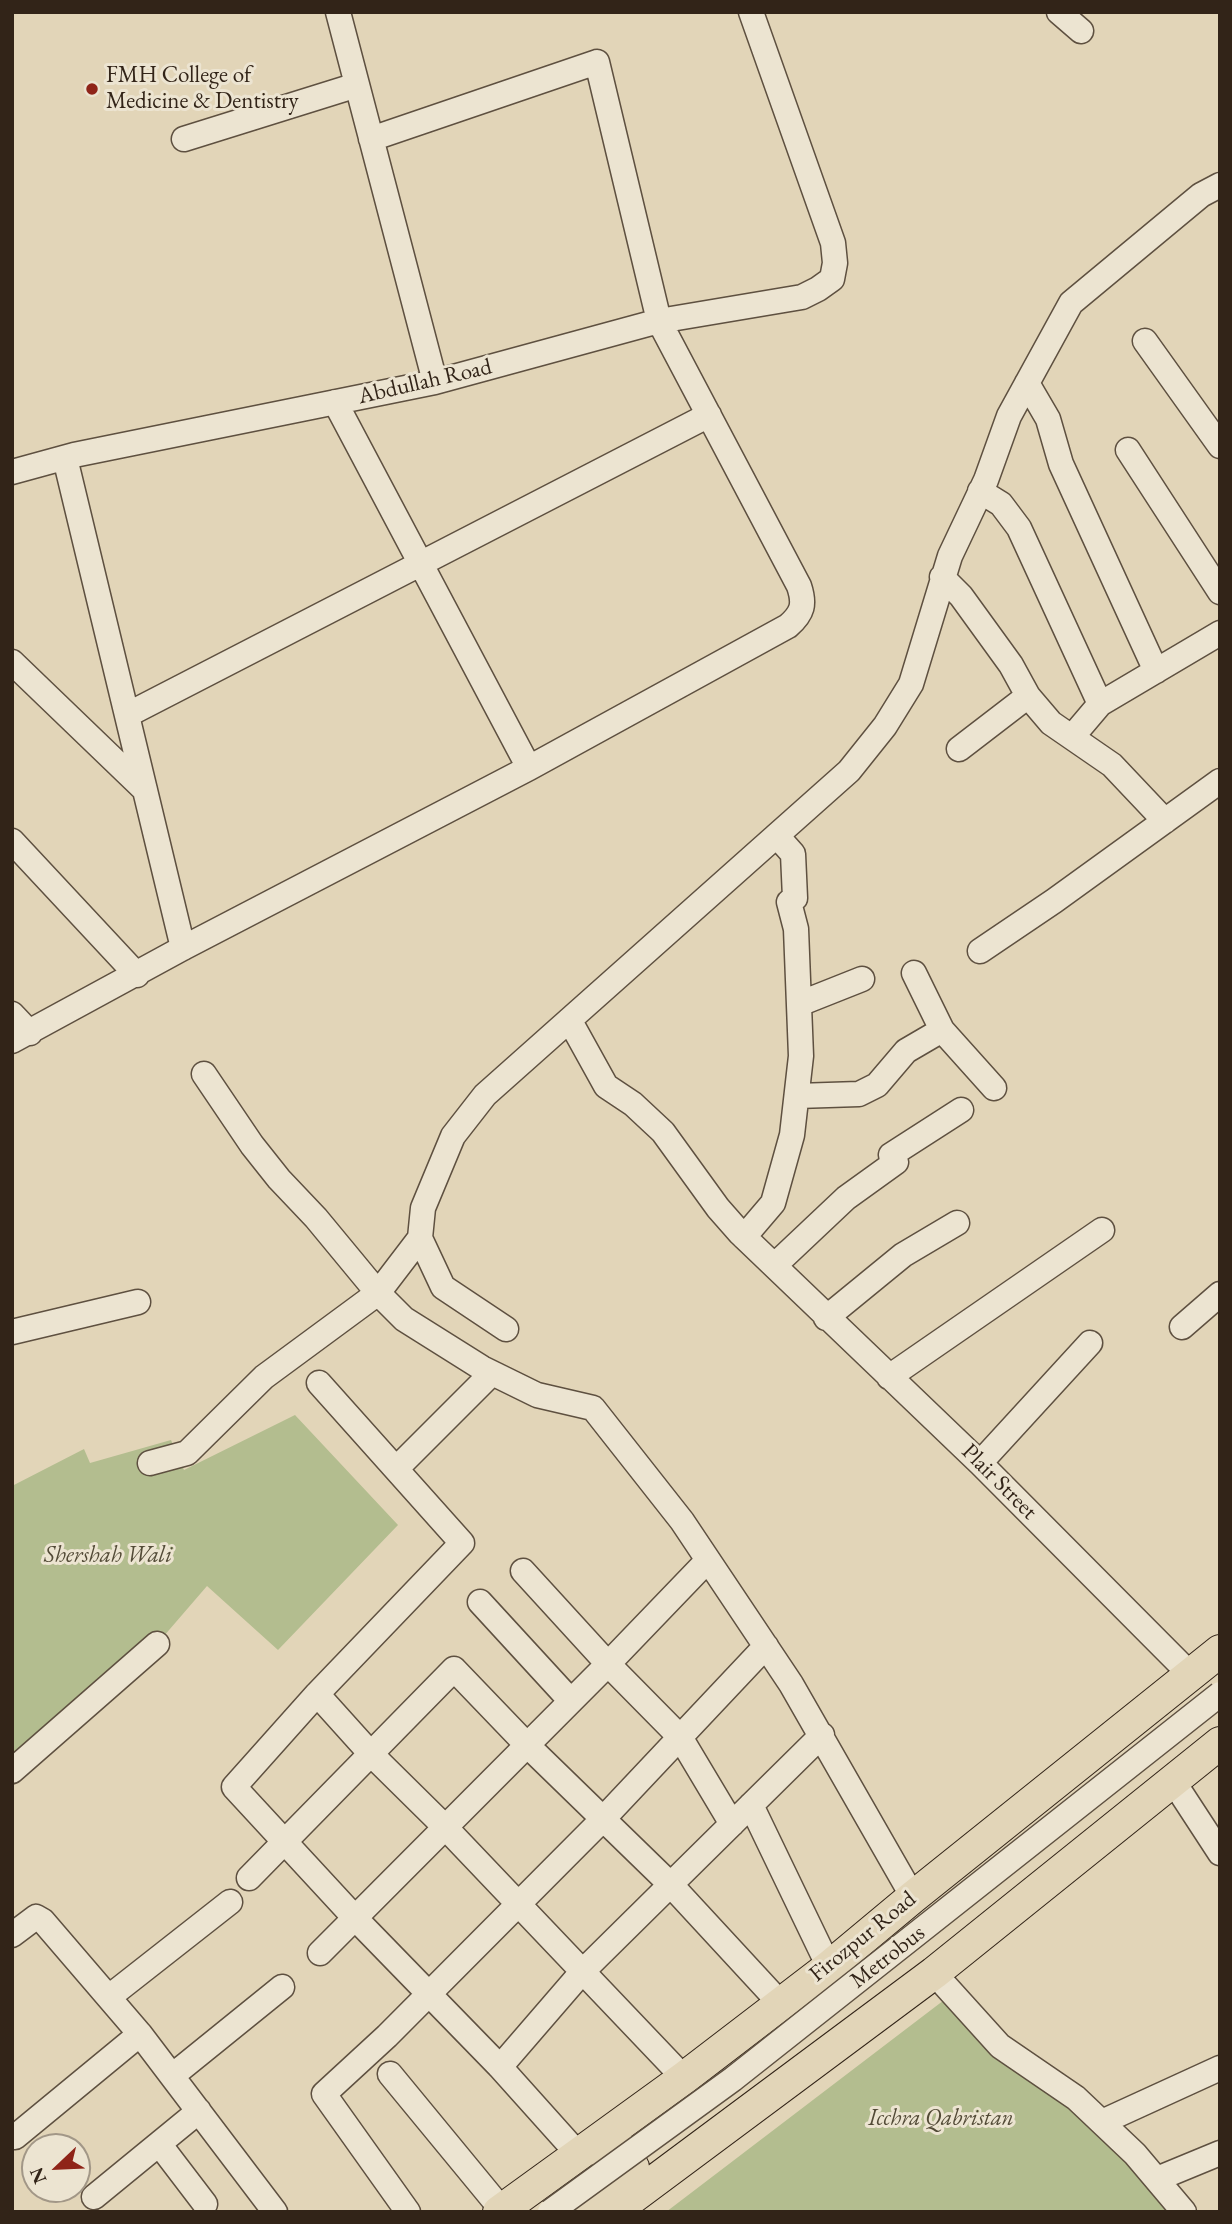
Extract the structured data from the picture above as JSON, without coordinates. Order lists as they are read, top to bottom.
{
  "streets": {
    "main road": ["Firozpur Road"],
    "street": ["Abdullah Road", "Plair Street", "Metrobus"]
  },
  "crossings": [
    ["Plair Street", "Firozpur Road"]
  ],
  "parks": ["Shershah Wali", "Icchra Qabristan"],
  "places": ["FMH College of Medicine & Dentistry"],
  "north": "bottom left"
}
